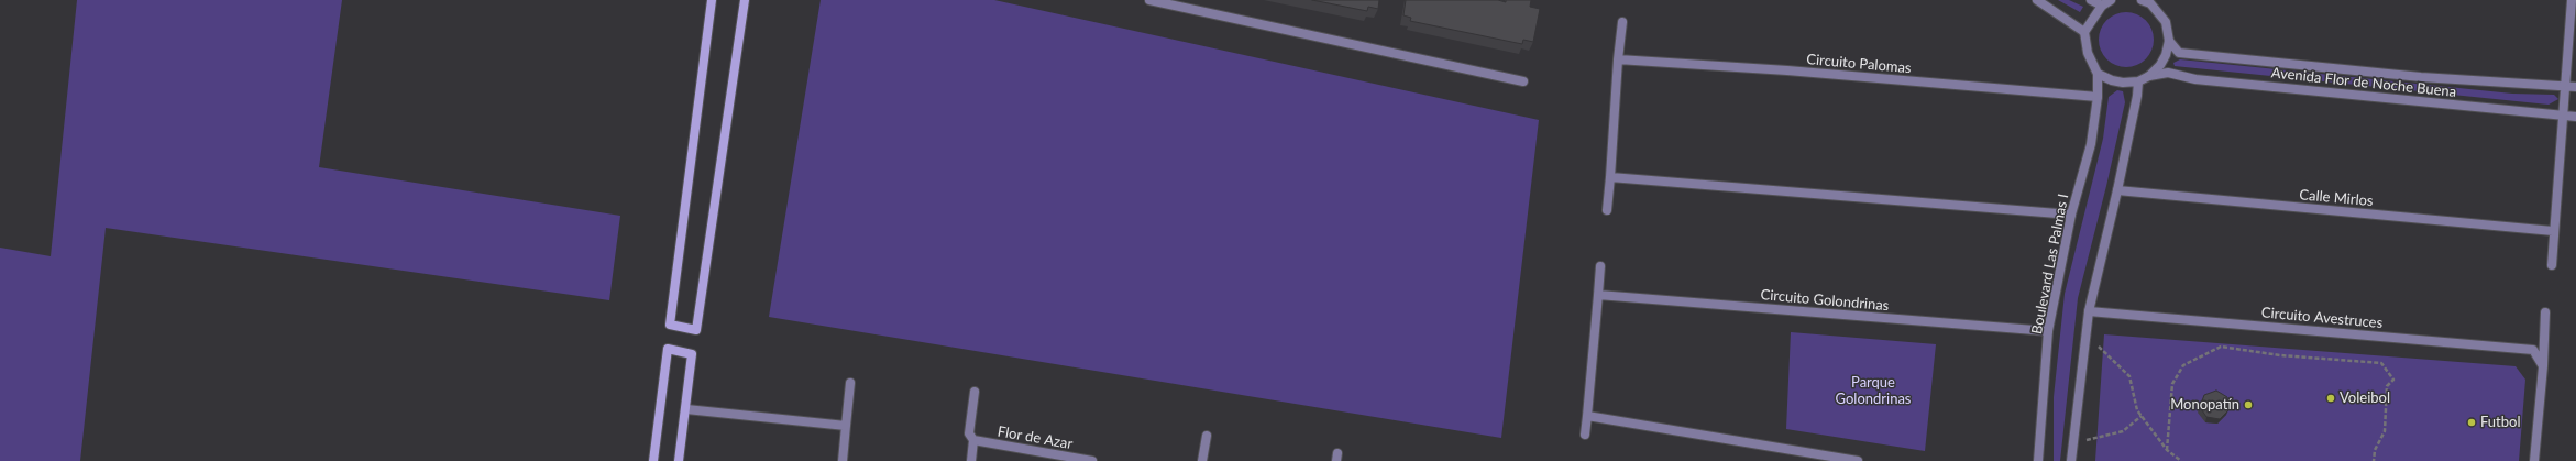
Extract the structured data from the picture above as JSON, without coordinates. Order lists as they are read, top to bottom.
{
  "streets": {
    "street": [
      "Circuito Palomas",
      "Avenida Flor de Noche Buena",
      "Calle Mirlos",
      "Boulevard Las Palmas I",
      "Circuito Golondrinas",
      "Circuito Avestruces",
      "Flor de Azar"
    ]
  },
  "crossings": [
    ["Circuito Palomas", "Boulevard Las Palmas I"],
    ["Boulevard Las Palmas I", "Circuito Golondrinas"]
  ],
  "parks": ["Parque Golondrinas"],
  "places": ["Voleibol", "Monopatín", "Futbol"]
}
